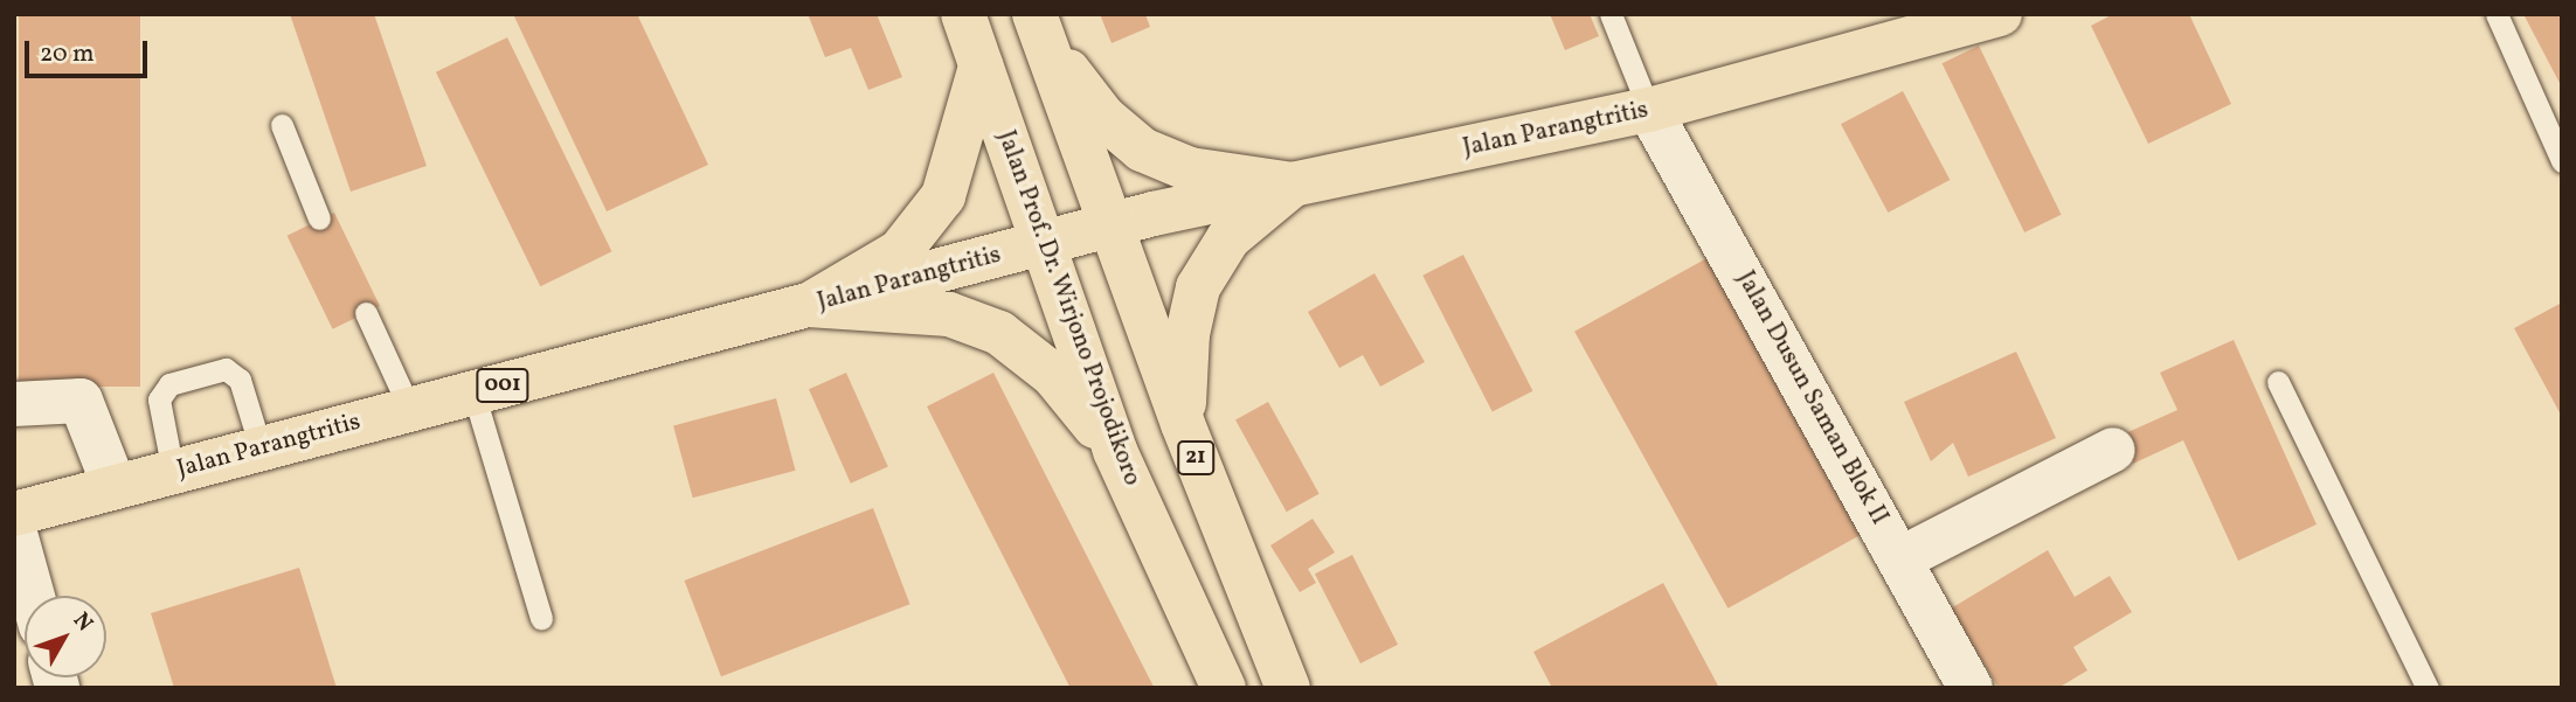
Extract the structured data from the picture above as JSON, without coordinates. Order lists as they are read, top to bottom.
{
  "streets": {
    "main road": [
      "Jalan Parangtritis",
      "Jalan Prof. Dr. Wirjono Projodikoro",
      "001",
      "21"
    ],
    "street": ["Jalan Dusun Saman Blok II"]
  },
  "crossings": [
    ["Jalan Parangtritis", "Jalan Prof. Dr. Wirjono Projodikoro"],
    ["Jalan Parangtritis", "Jalan Dusun Saman Blok II"],
    ["Jalan Parangtritis", "21"]
  ],
  "scale_bar": "20 m",
  "north": "top right"
}
